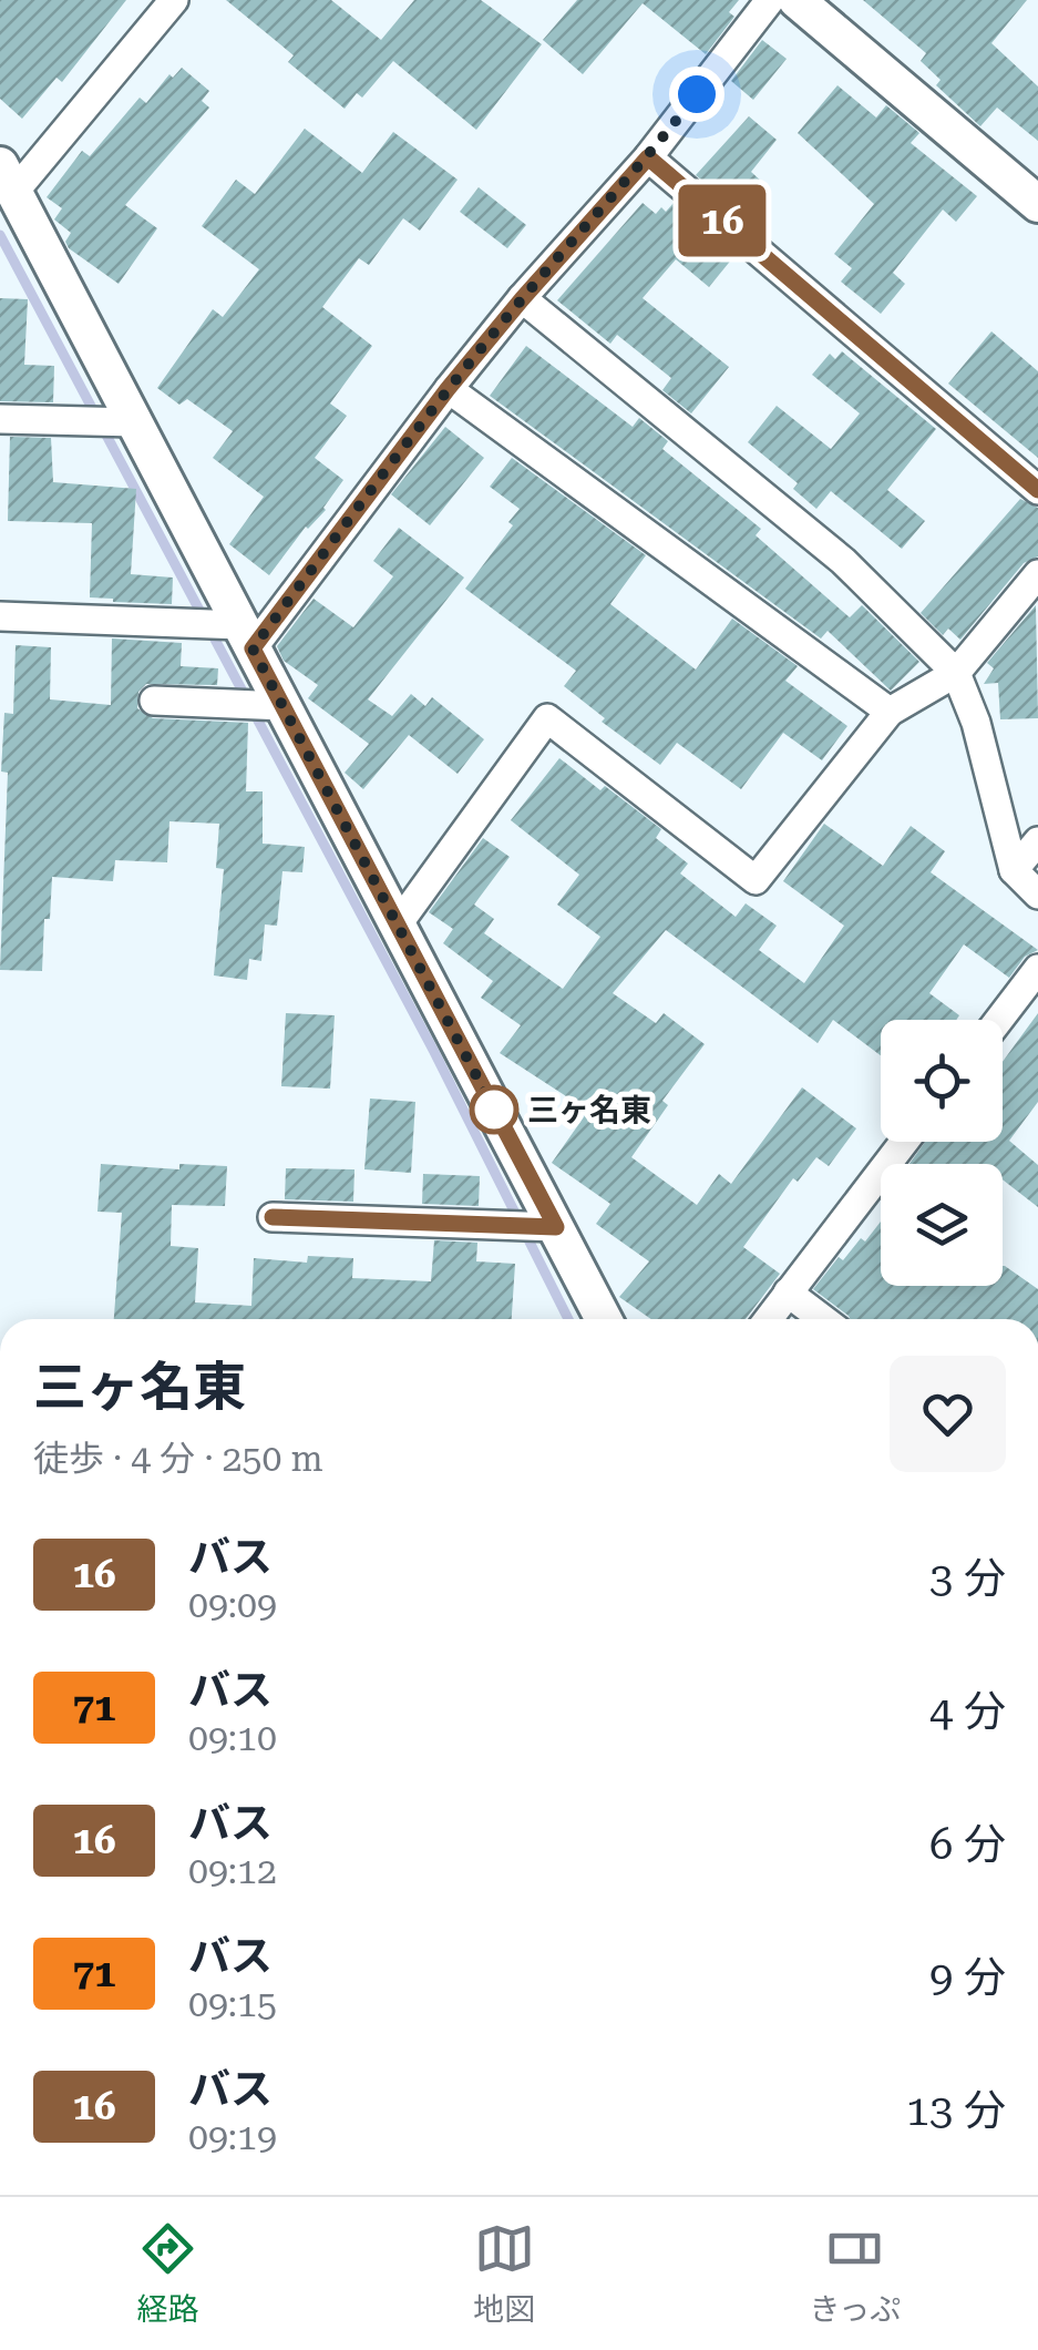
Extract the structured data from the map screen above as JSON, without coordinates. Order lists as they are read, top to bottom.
{
  "places": ["三ヶ名東"],
  "lines": ["bus line 16"],
  "page": {
    "on_map": "16",
    "heading": ["三ヶ名東", "徒歩 · 4 分 · 250 m"],
    "list": [
      {
        "mark": "16",
        "name": "バス",
        "note": "09:09",
        "value": "3 分"
      },
      {
        "mark": "71",
        "name": "バス",
        "note": "09:10",
        "value": "4 分"
      },
      {
        "mark": "16",
        "name": "バス",
        "note": "09:12",
        "value": "6 分"
      },
      {
        "mark": "71",
        "name": "バス",
        "note": "09:15",
        "value": "9 分"
      },
      {
        "mark": "16",
        "name": "バス",
        "note": "09:19",
        "value": "13 分"
      }
    ],
    "tabs": ["経路", "地図", "きっぷ"]
  }
}
